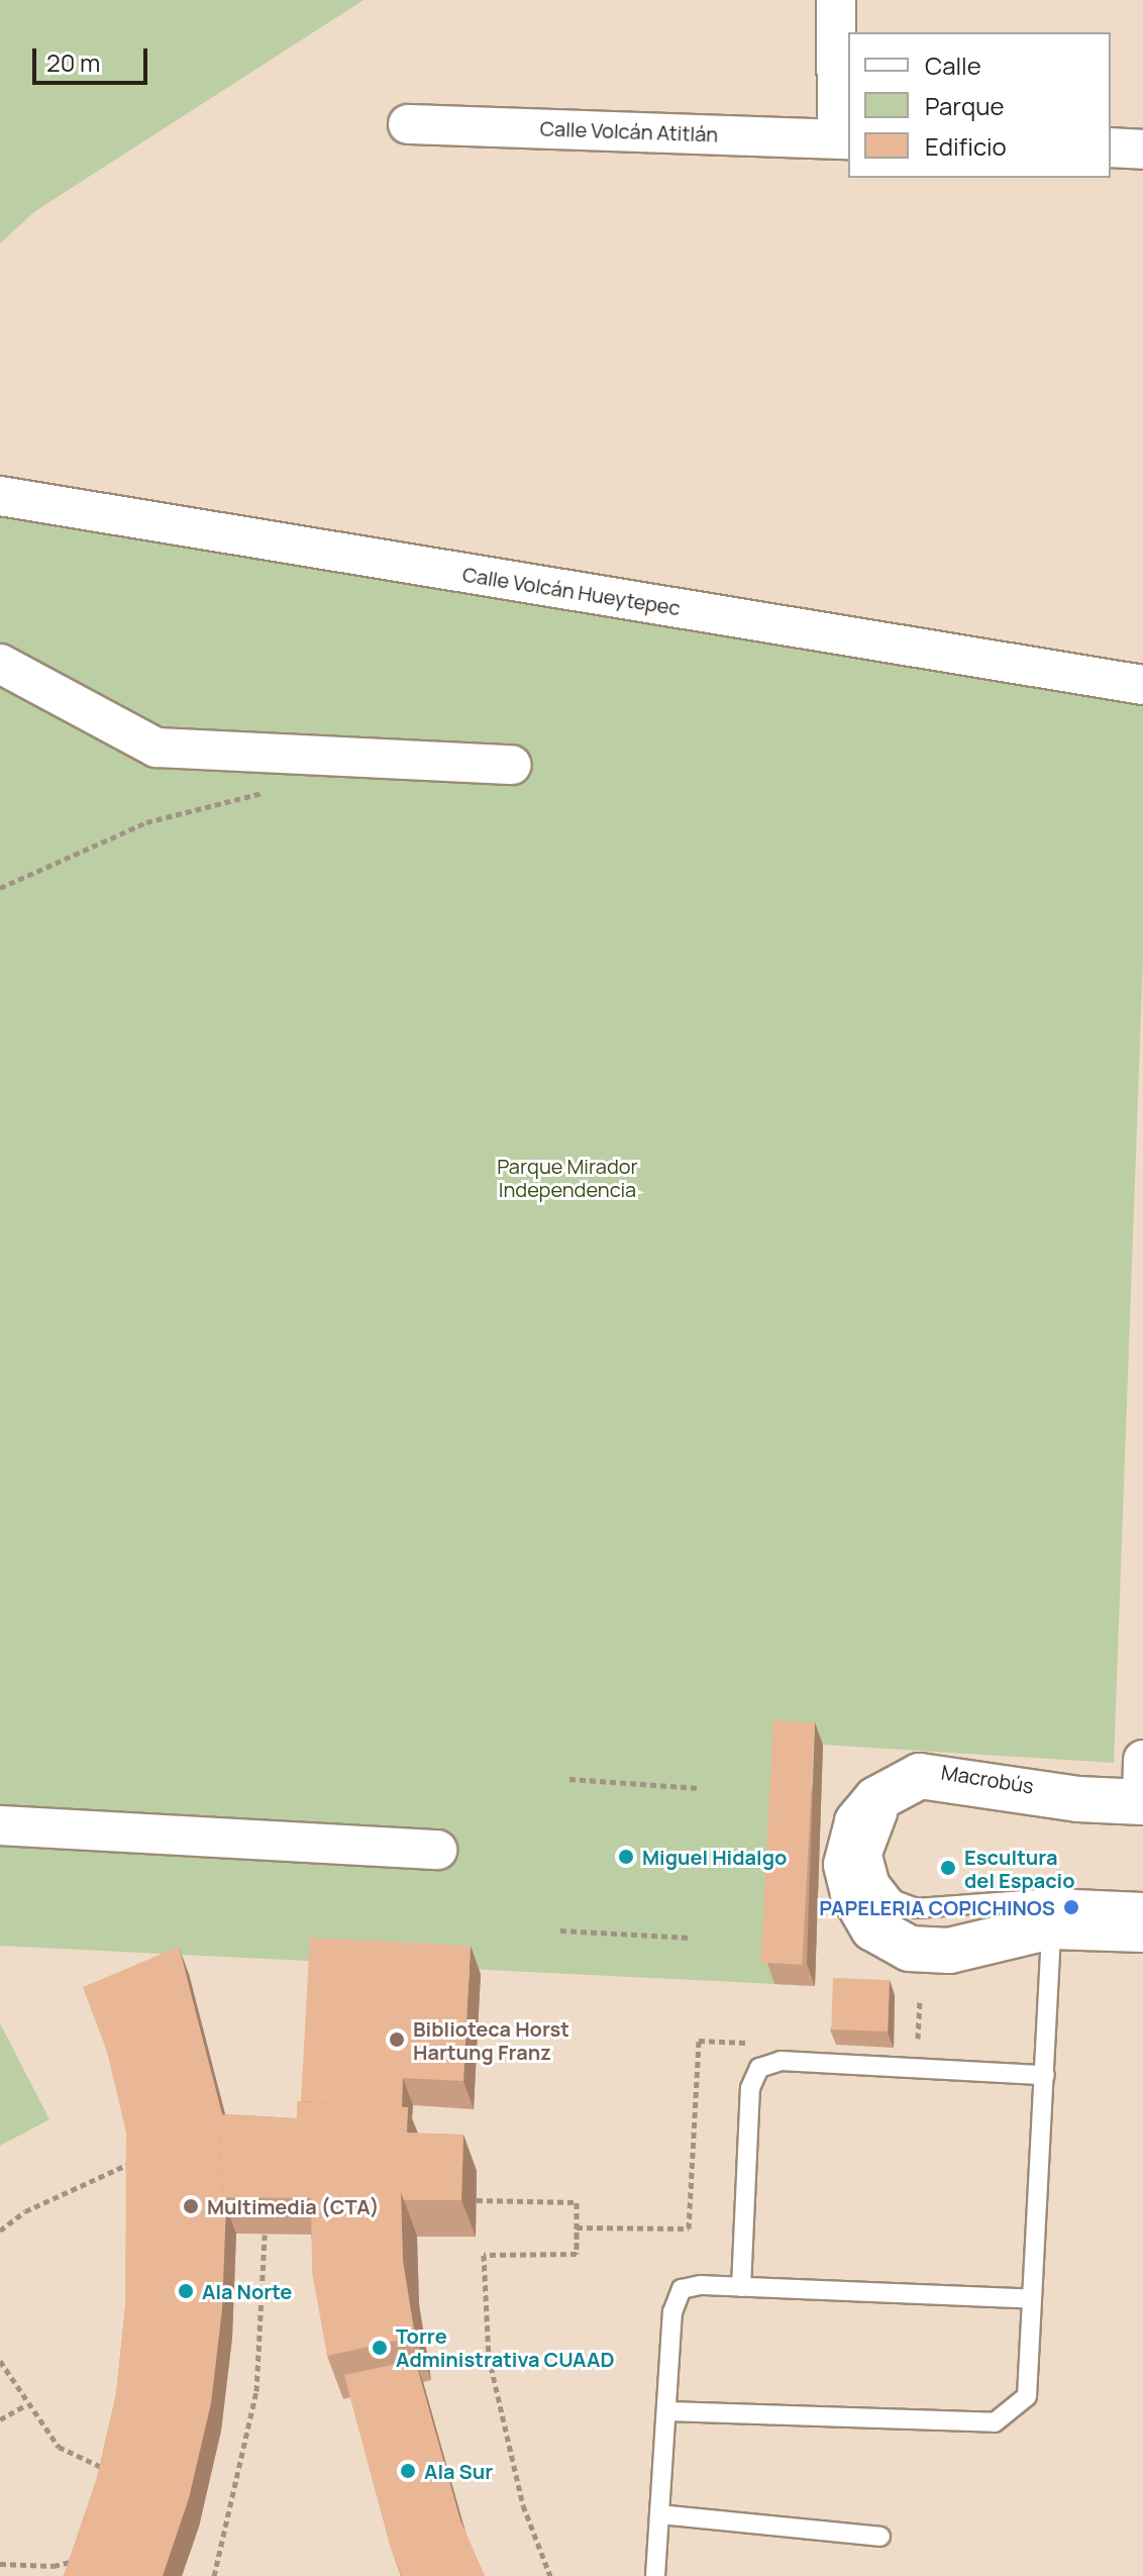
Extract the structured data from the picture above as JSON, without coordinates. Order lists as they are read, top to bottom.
{
  "streets": {
    "street": ["Calle Volcán Atitlán", "Calle Volcán Hueytepec"],
    "lane": ["Macrobús"]
  },
  "parks": ["Parque Mirador Independencia"],
  "places": [
    "Miguel Hidalgo",
    "Escultura del Espacio",
    "PAPELERIA COPICHINOS",
    "Biblioteca Horst Hartung Franz",
    "Multimedia (CTA)",
    "Ala Norte",
    "Torre Administrativa CUAAD",
    "Ala Sur"
  ],
  "legend": ["Calle", "Parque", "Edificio"],
  "scale_bar": "20 m"
}
